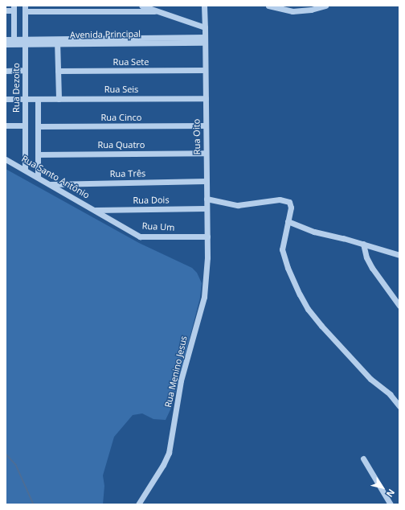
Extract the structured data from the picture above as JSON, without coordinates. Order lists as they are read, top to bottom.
{
  "streets": {
    "street": [
      "Avenida Principal",
      "Rua Sete",
      "Rua Dezoito",
      "Rua Seis",
      "Rua Cinco",
      "Rua Oito",
      "Rua Quatro",
      "Rua Três",
      "Rua Santo Antônio",
      "Rua Dois",
      "Rua Um",
      "Rua Menino Jesus"
    ]
  },
  "crossings": [
    ["Avenida Principal", "Rua Dezoito"],
    ["Avenida Principal", "Rua Oito"],
    ["Rua Sete", "Rua Oito"],
    ["Rua Dezoito", "Rua Seis"],
    ["Rua Dezoito", "Rua Santo Antônio"],
    ["Rua Seis", "Rua Oito"],
    ["Rua Cinco", "Rua Oito"],
    ["Rua Oito", "Rua Quatro"],
    ["Rua Oito", "Rua Três"],
    ["Rua Oito", "Rua Dois"],
    ["Rua Oito", "Rua Um"],
    ["Rua Oito", "Rua Menino Jesus"],
    ["Rua Três", "Rua Santo Antônio"],
    ["Rua Santo Antônio", "Rua Dois"],
    ["Rua Santo Antônio", "Rua Um"],
    ["Rua Dois", "Rua Um"],
    ["Rua Um", "Rua Menino Jesus"]
  ],
  "north": "bottom right"
}
